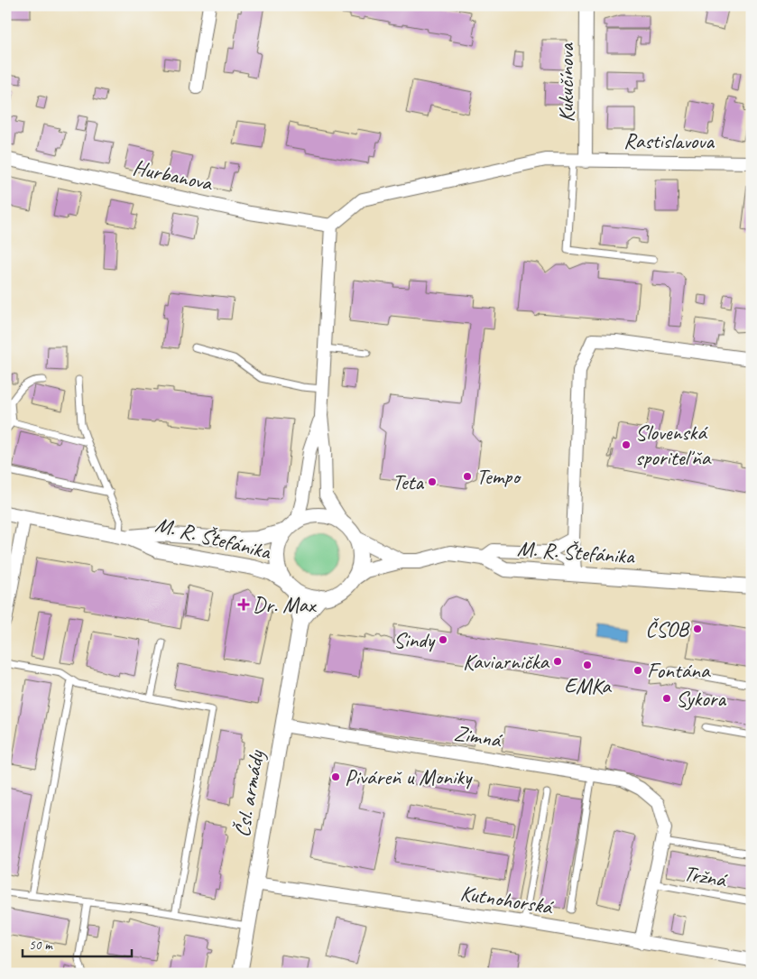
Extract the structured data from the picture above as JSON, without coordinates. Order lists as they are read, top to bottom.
{
  "streets": {
    "street": [
      "Kukučínova",
      "Rastislavova",
      "Hurbanova",
      "M. R. Štefánika",
      "Zimná",
      "Čsl. armády",
      "Kutnohorská"
    ],
    "lane": ["Tržná"]
  },
  "crossings": [
    ["Kukučínova", "Rastislavova"],
    ["Rastislavova", "Hurbanova"],
    ["Zimná", "Čsl. armády"],
    ["Čsl. armády", "Kutnohorská"]
  ],
  "places": {
    "other": [
      "Slovenská sporiteľňa",
      "Tempo",
      "Teta",
      "ČSOB",
      "Sindy",
      "Kaviarnička",
      "EMKa",
      "Fontána",
      "Sykora",
      "Piváreň u Moniky"
    ],
    "health": ["Dr. Max"]
  },
  "scale_bar": "50 m"
}
